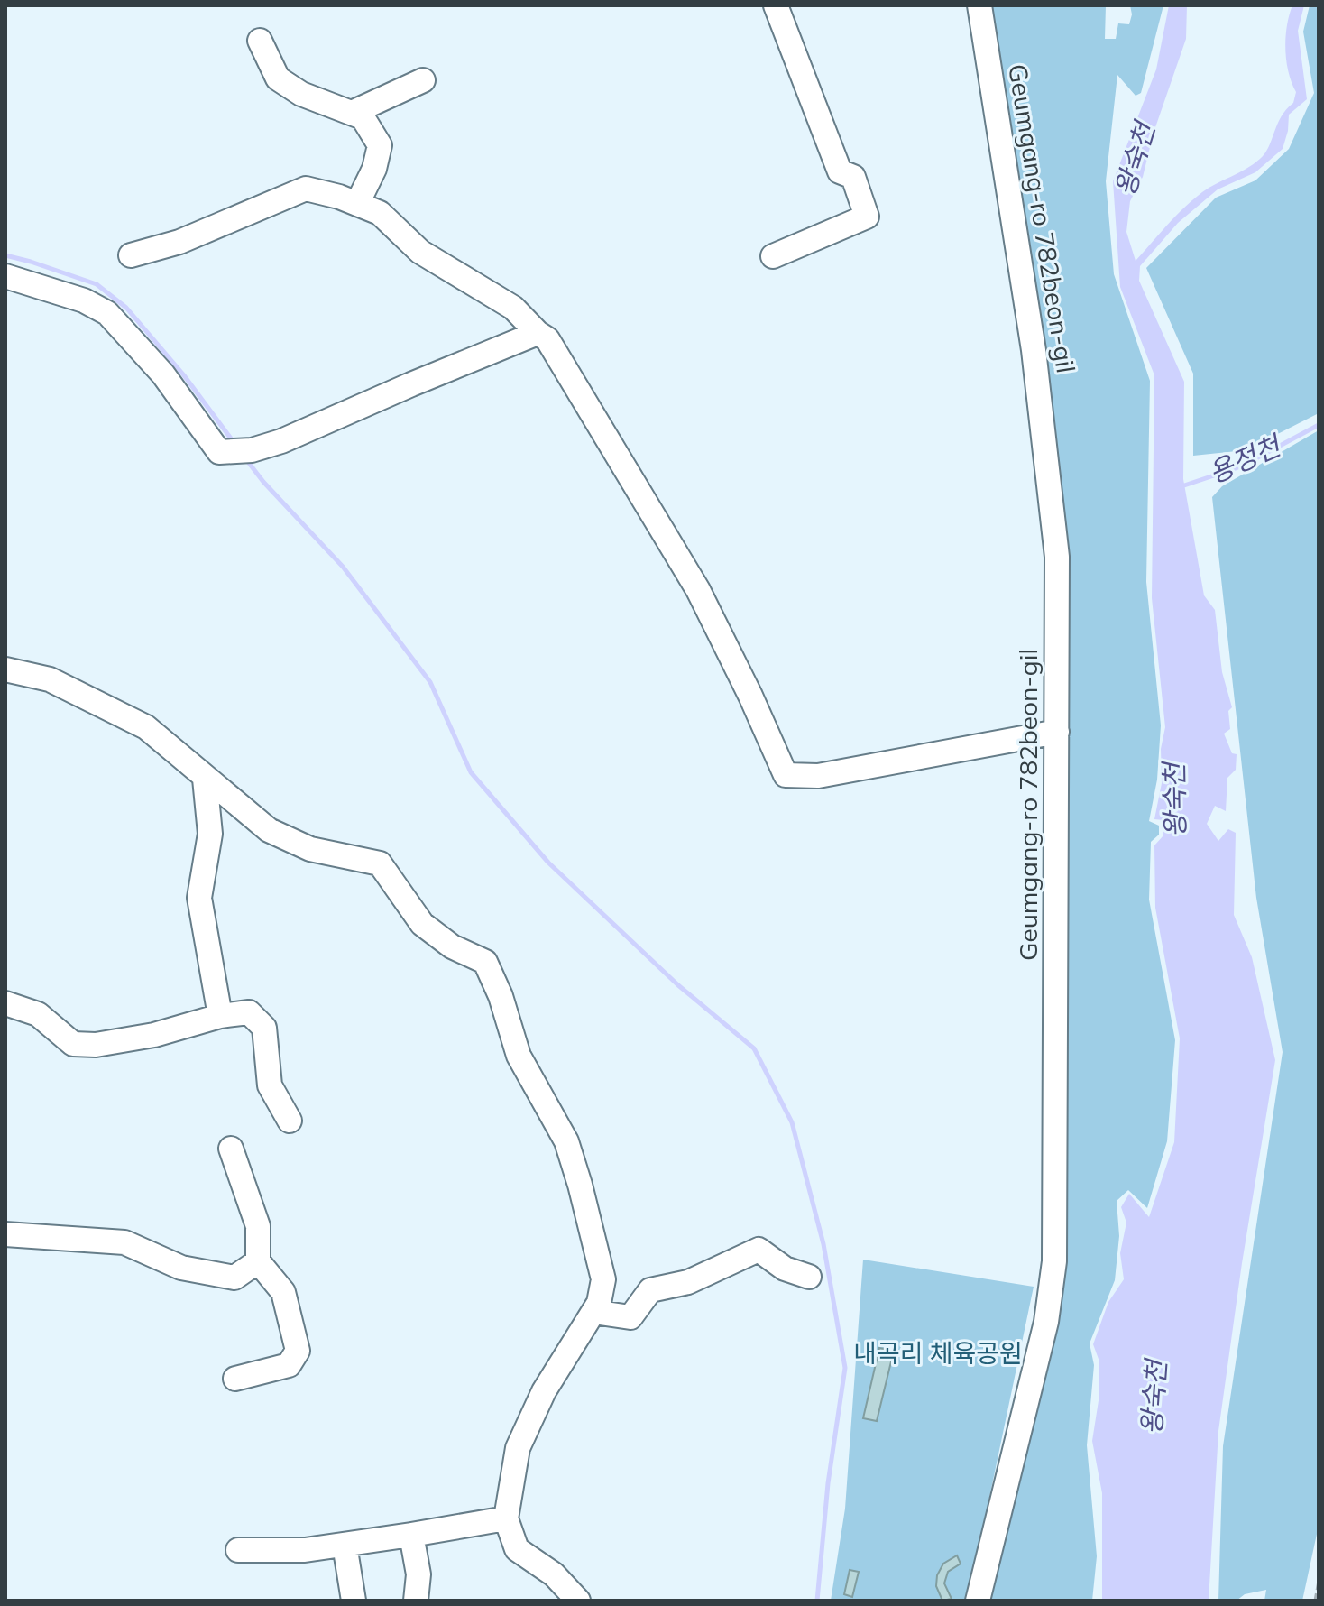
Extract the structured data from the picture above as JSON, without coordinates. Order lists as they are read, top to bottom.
{
  "streets": {
    "street": ["Geumgang-ro 782beon-gil"]
  },
  "water": ["왕숙천", "용정천"],
  "parks": ["내곡리 체육공원"]
}
